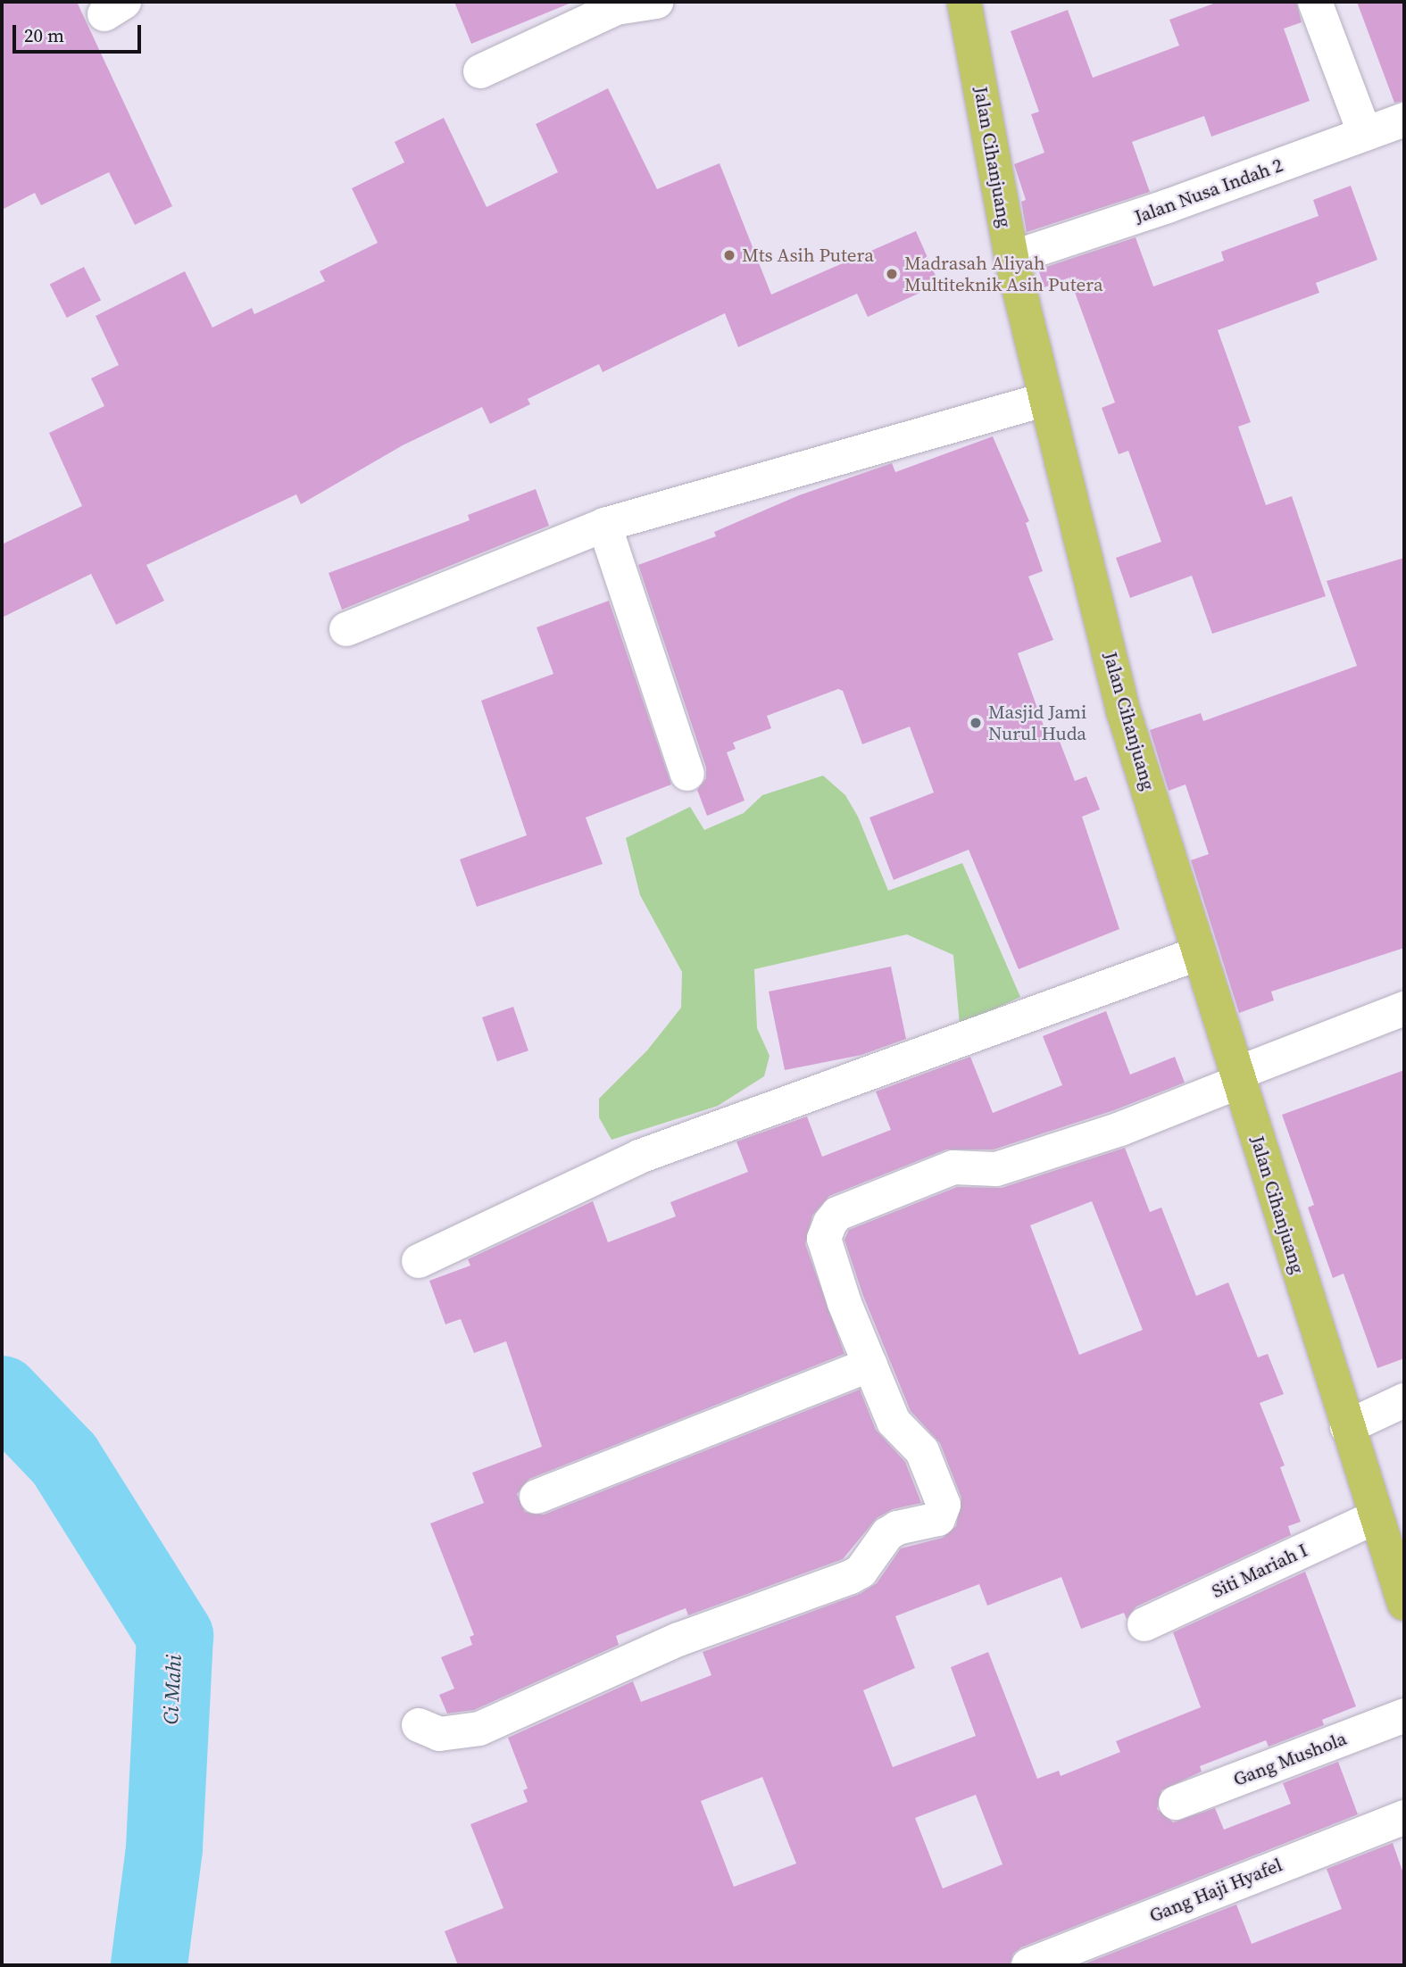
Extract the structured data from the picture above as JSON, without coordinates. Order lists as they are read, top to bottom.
{
  "streets": {
    "main road": ["Jalan Cihanjuang"],
    "street": [
      "Jalan Nusa Indah 2",
      "Siti Mariah I",
      "Gang Mushola",
      "Gang Haji Hyafel"
    ]
  },
  "crossings": [
    ["Jalan Cihanjuang", "Jalan Nusa Indah 2"],
    ["Jalan Cihanjuang", "Siti Mariah I"]
  ],
  "water": ["Ci Mahi"],
  "places": ["Mts Asih Putera", "Madrasah Aliyah Multiteknik Asih Putera", "Masjid Jami Nurul Huda"],
  "scale_bar": "20 m"
}
